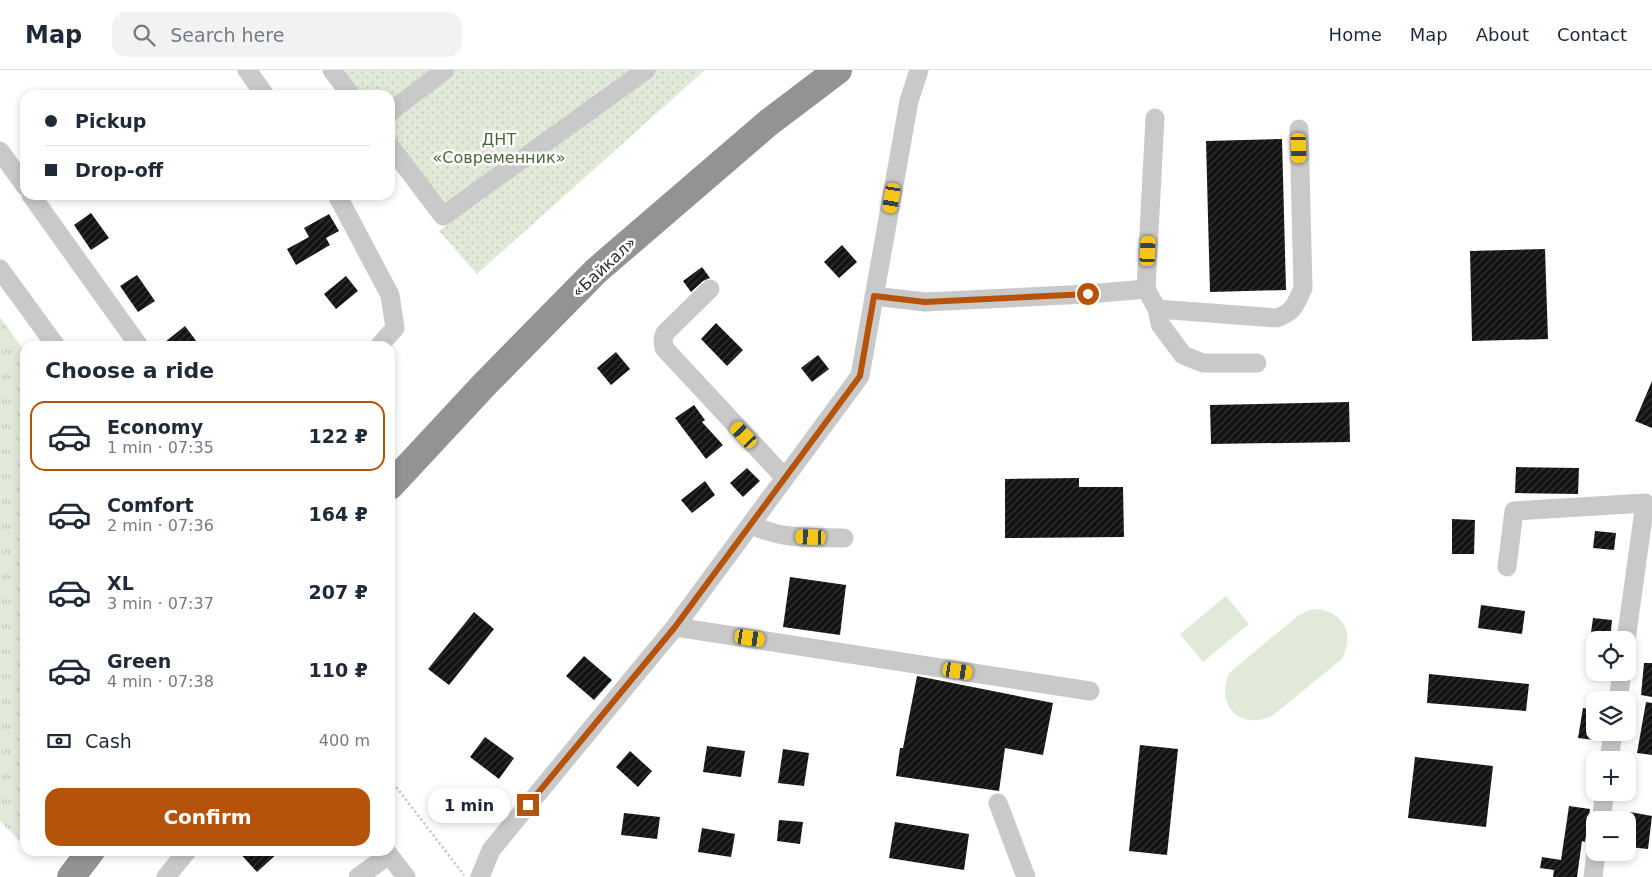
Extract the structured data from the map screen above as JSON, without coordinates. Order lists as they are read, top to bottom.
{
  "streets": {
    "highway": ["«Байкал»"]
  },
  "parks": ["ДНТ «Современник»"],
  "page": {
    "header": "Map",
    "search": "Search here",
    "nav": [
      "Home",
      "Map",
      "About",
      "Contact"
    ],
    "banner": ["Pickup", "Drop-off"],
    "heading": "Choose a ride",
    "list": [
      {
        "name": "Economy",
        "note": "1 min · 07:35",
        "value": "122 ₽"
      },
      {
        "name": "Comfort",
        "note": "2 min · 07:36",
        "value": "164 ₽"
      },
      {
        "name": "XL",
        "note": "3 min · 07:37",
        "value": "207 ₽"
      },
      {
        "name": "Green",
        "note": "4 min · 07:38",
        "value": "110 ₽"
      }
    ],
    "map_buttons": ["+", "−"],
    "pay": ["Cash", "400 m"],
    "buttons": "Confirm",
    "bubble": "1 min"
  }
}
